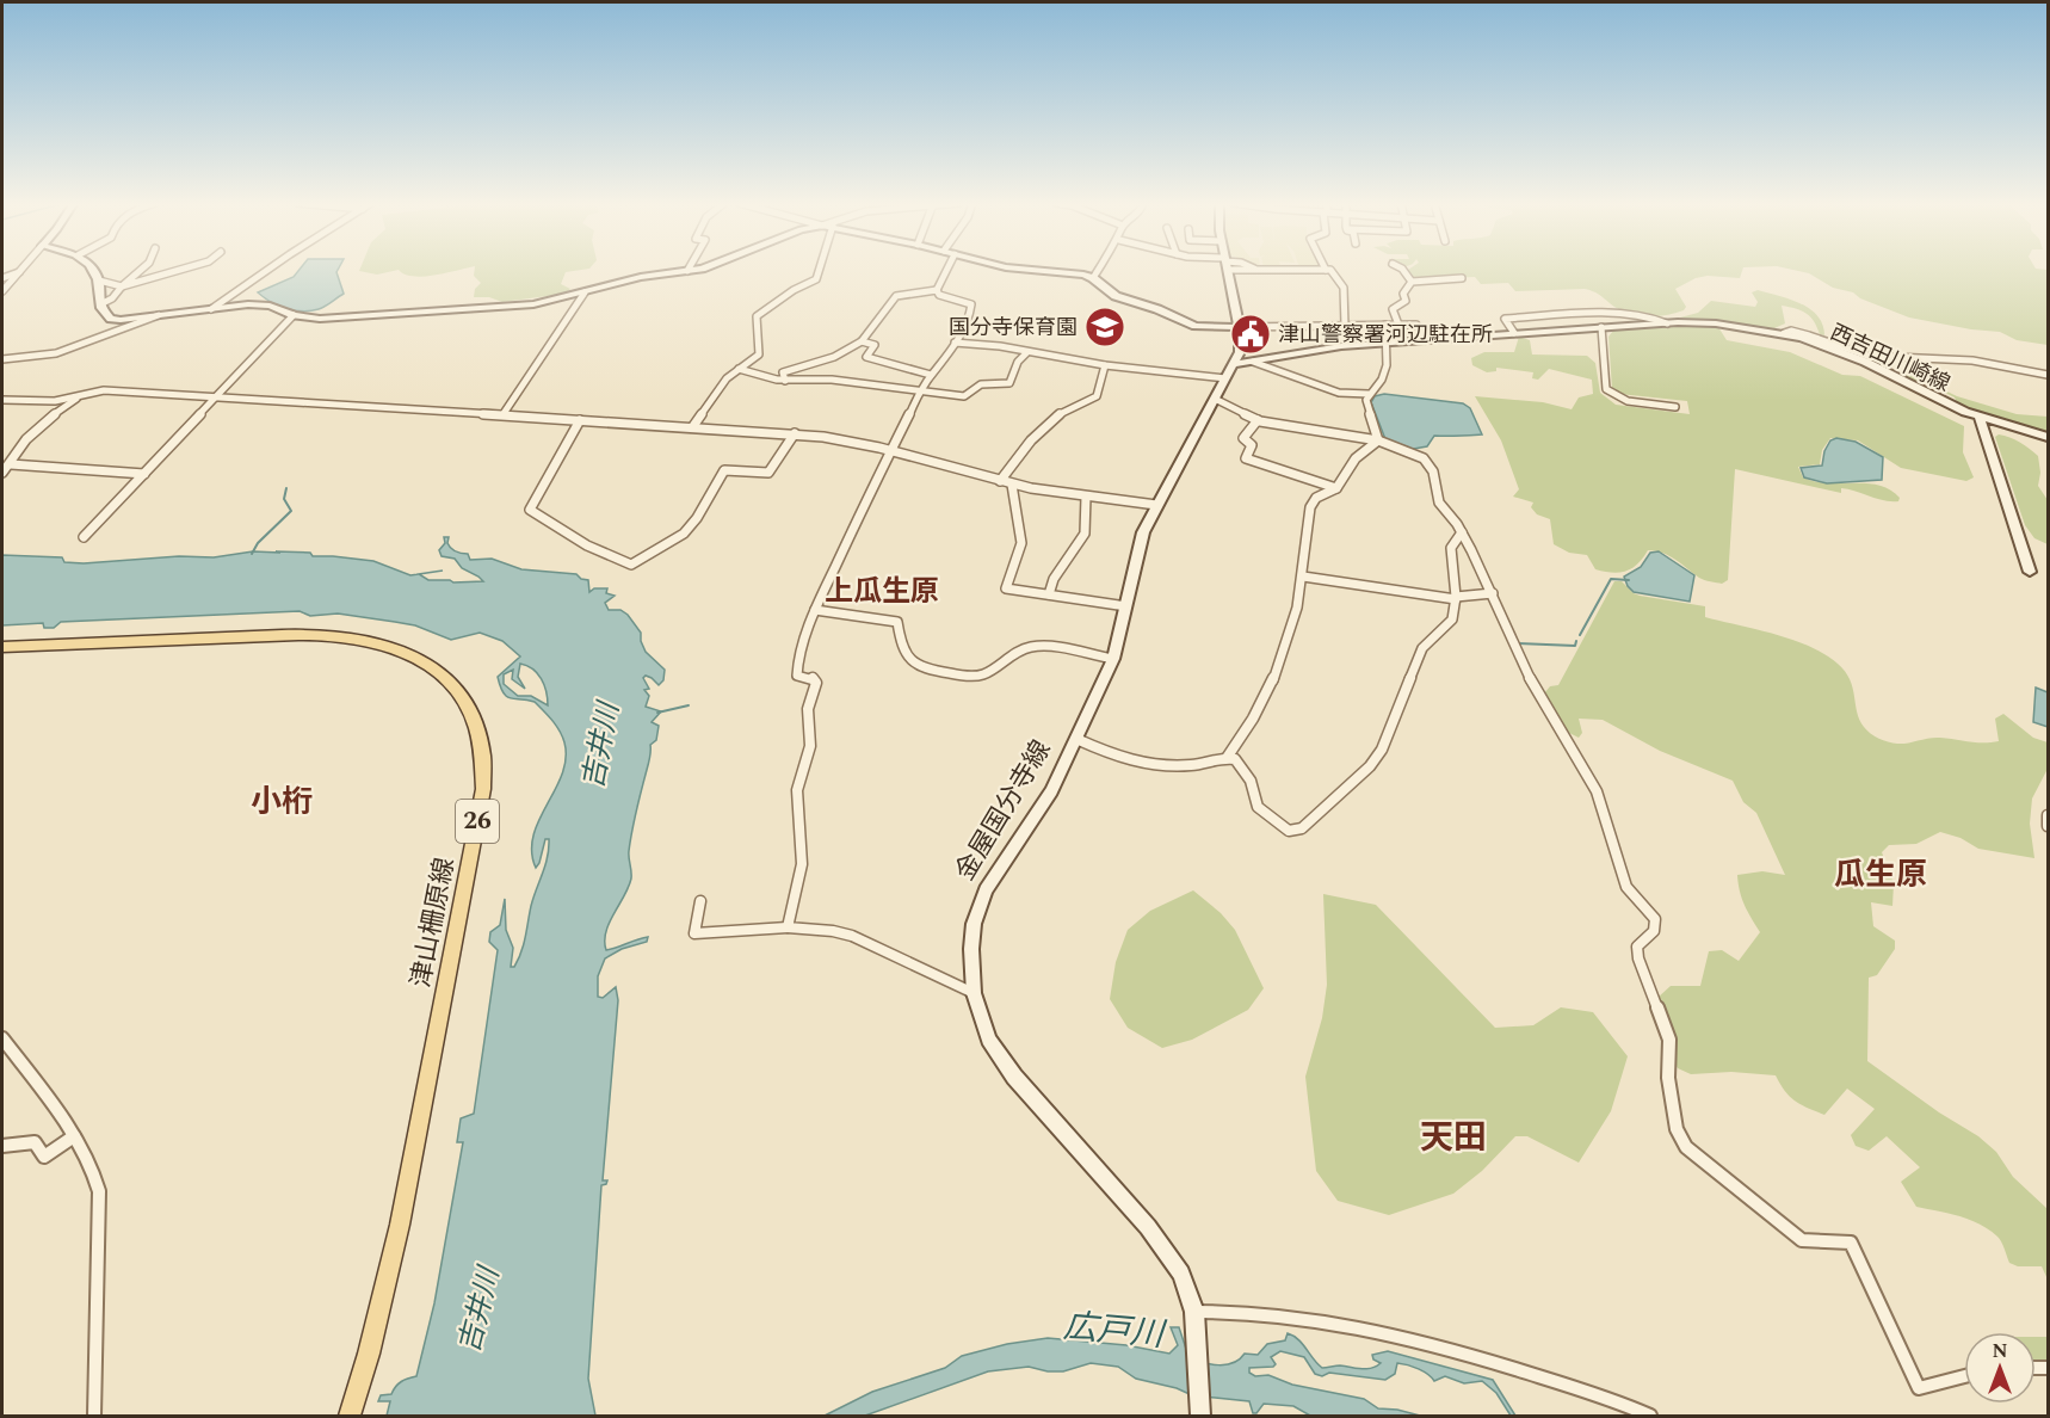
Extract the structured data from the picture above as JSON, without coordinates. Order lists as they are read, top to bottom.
{
  "streets": {
    "main road": [
      "西吉田川崎線",
      "金屋国分寺線",
      "26",
      "津山柵原線"
    ]
  },
  "crossings": [
    ["西吉田川崎線", "金屋国分寺線"]
  ],
  "districts": [
    "上瓜生原",
    "小桁",
    "瓜生原",
    "天田"
  ],
  "water": ["吉井川", "広戸川"],
  "places": {
    "school or university": ["国分寺保育園"],
    "public building": ["津山警察署河辺駐在所"]
  },
  "north": "top"
}
